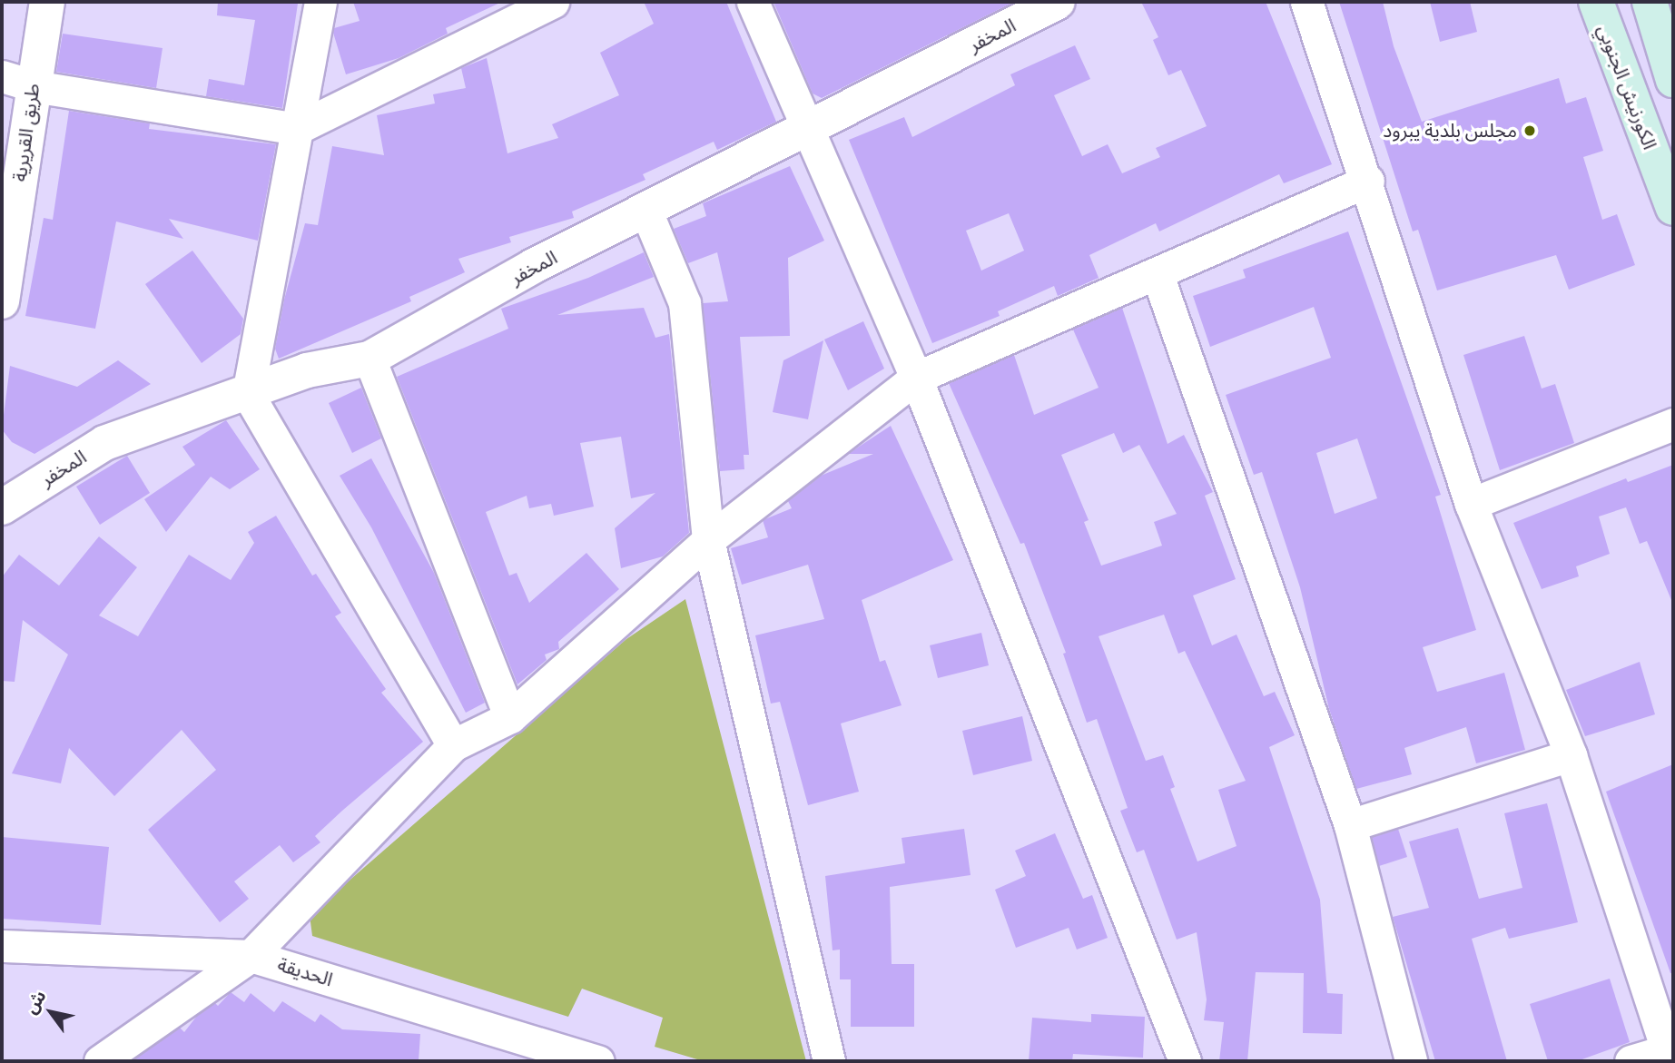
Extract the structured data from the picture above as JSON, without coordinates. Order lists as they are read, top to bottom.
{
  "streets": {
    "main road": ["الكورنيش الجنوبي"],
    "street": ["المخفر", "طريق القريرية", "الحديقة"]
  },
  "places": ["مجلس بلدية يبرود"],
  "north": "top left"
}
